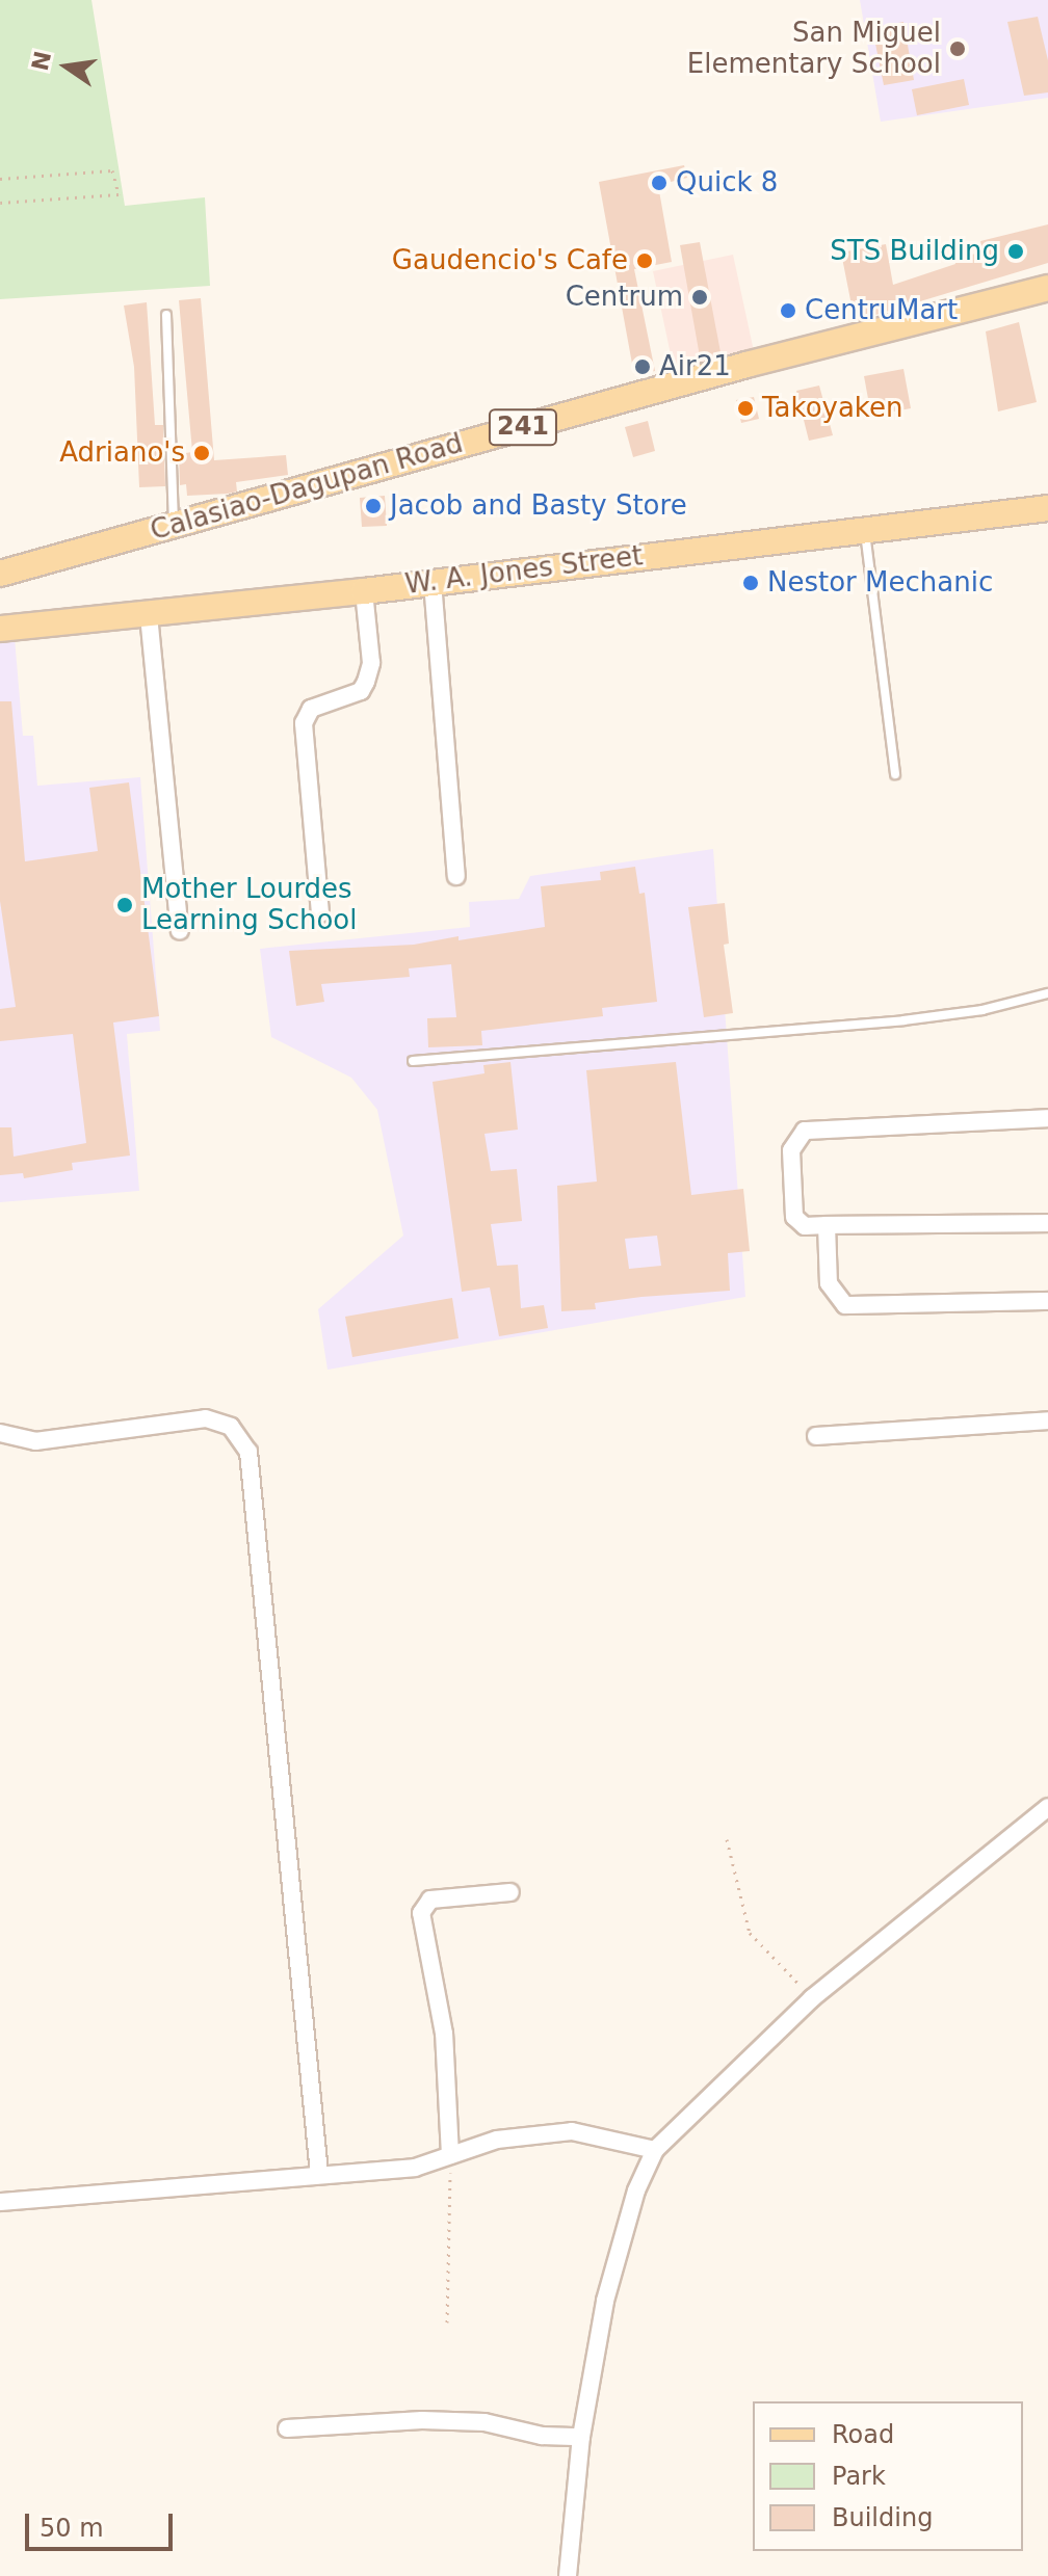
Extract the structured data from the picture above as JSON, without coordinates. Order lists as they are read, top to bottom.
{
  "streets": {
    "main road": ["241", "Calasiao-Dagupan Road", "W. A. Jones Street"]
  },
  "places": [
    "San Miguel Elementary School",
    "Quick 8",
    "STS Building",
    "Gaudencio's Cafe",
    "Centrum",
    "CentruMart",
    "Air21",
    "Takoyaken",
    "Adriano's",
    "Jacob and Basty Store",
    "Nestor Mechanic",
    "Mother Lourdes Learning School"
  ],
  "legend": ["Road", "Park", "Building"],
  "scale_bar": "50 m",
  "north": "left"
}
